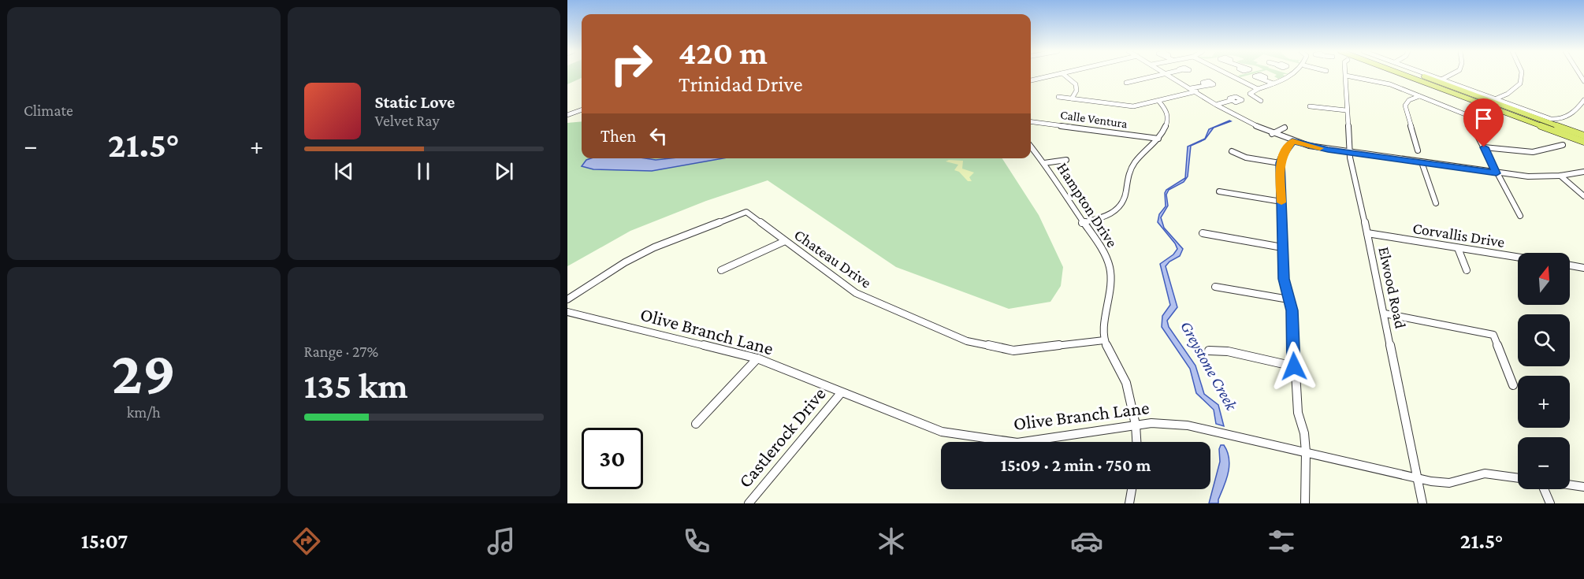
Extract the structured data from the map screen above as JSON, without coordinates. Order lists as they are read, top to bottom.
{
  "streets": {
    "street": [
      "Calle Ventura",
      "Hampton Drive",
      "Corvallis Drive",
      "Chateau Drive",
      "Elwood Road",
      "Olive Branch Lane",
      "Castlerock Drive"
    ]
  },
  "crossings": [
    ["Hampton Drive", "Chateau Drive"],
    ["Hampton Drive", "Olive Branch Lane"],
    ["Corvallis Drive", "Elwood Road"],
    ["Elwood Road", "Olive Branch Lane"],
    ["Olive Branch Lane", "Castlerock Drive"]
  ],
  "water": ["Greystone Creek"],
  "north": "top",
  "page": {
    "tile": [
      "Climate",
      ["29", "km/h"],
      ["Range · 27%", "135 km"]
    ],
    "turn": ["420 m", "Trinidad Drive"],
    "song": ["Static Love", "Velvet Ray"],
    "then": "Then",
    "heat": ["−", "21.5°", "+"],
    "map_buttons": ["+", "−"],
    "limit": "30",
    "trip": "15:09 · 2 min · 750 m",
    "tabs": ["15:07", "21.5°"]
  }
}
